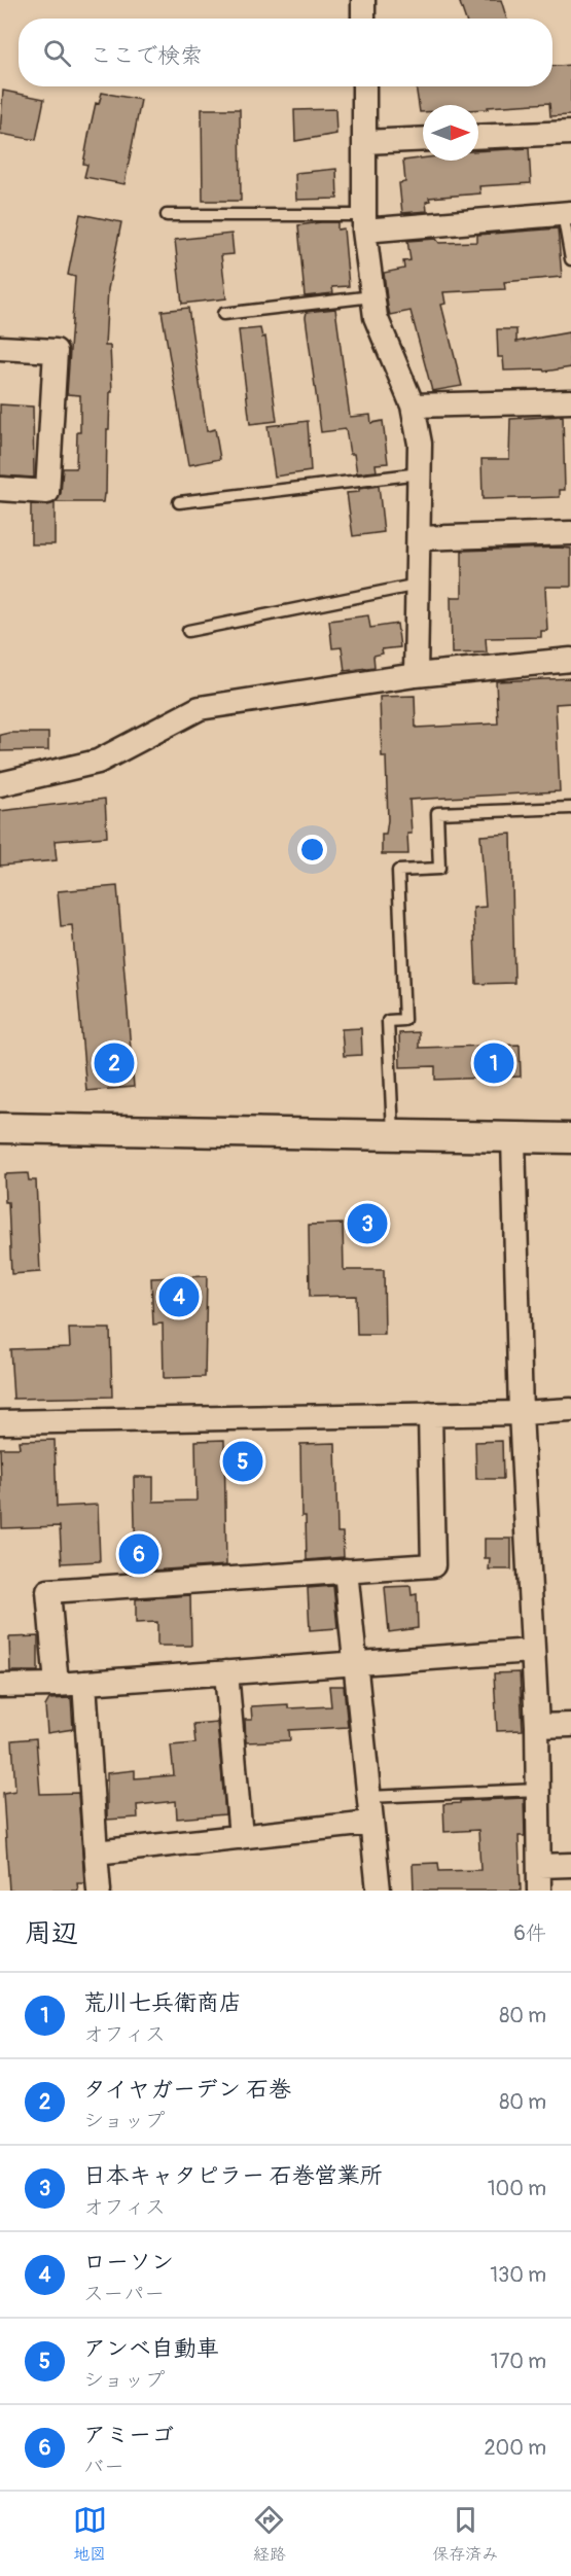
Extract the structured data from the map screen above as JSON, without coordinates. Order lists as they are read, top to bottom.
{
  "north": "right",
  "page": {
    "search": "ここで検索",
    "pins": [
      "1",
      "2",
      "3",
      "4",
      "5",
      "6"
    ],
    "heading": ["周辺", "6件"],
    "list": [
      {
        "mark": "1",
        "name": "荒川七兵衛商店",
        "note": "オフィス",
        "value": "80 m"
      },
      {
        "mark": "2",
        "name": "タイヤガーデン 石巻",
        "note": "ショップ",
        "value": "80 m"
      },
      {
        "mark": "3",
        "name": "日本キャタピラー 石巻営業所",
        "note": "オフィス",
        "value": "100 m"
      },
      {
        "mark": "4",
        "name": "ローソン",
        "note": "スーパー",
        "value": "130 m"
      },
      {
        "mark": "5",
        "name": "アンベ自動車",
        "note": "ショップ",
        "value": "170 m"
      },
      {
        "mark": "6",
        "name": "アミーゴ",
        "note": "バー",
        "value": "200 m"
      }
    ],
    "nav": ["地図", "経路", "保存済み"]
  }
}
